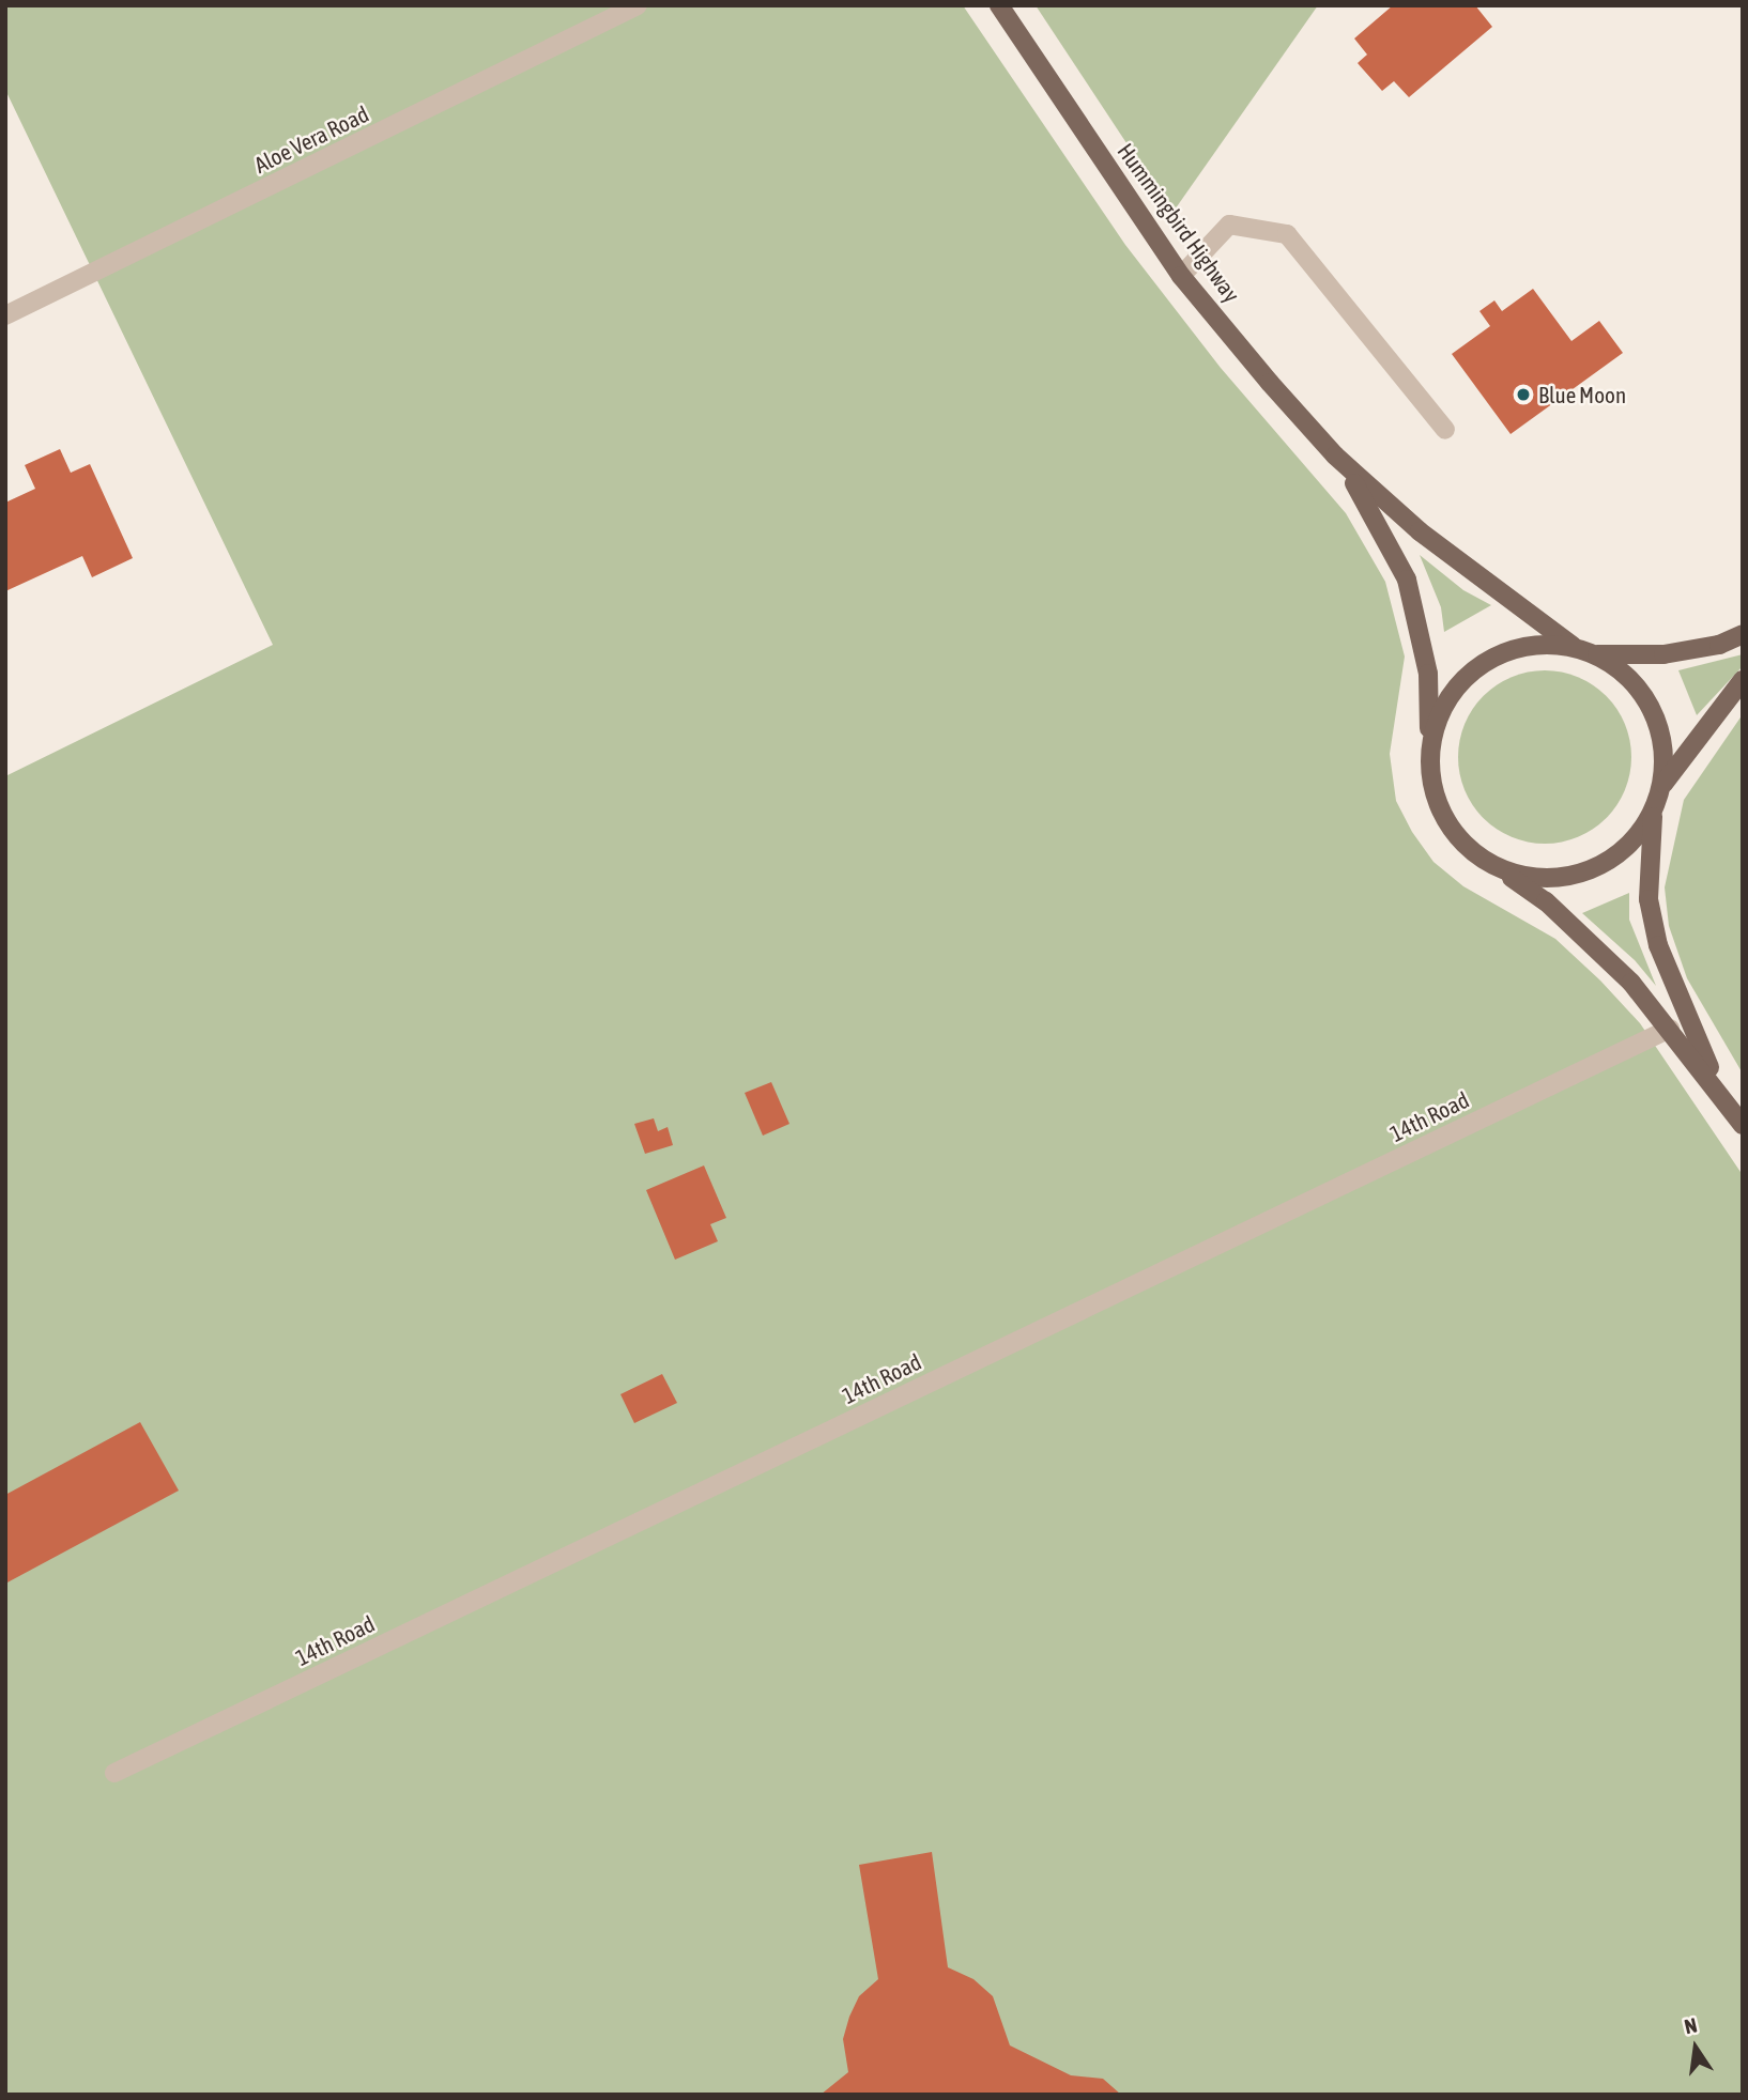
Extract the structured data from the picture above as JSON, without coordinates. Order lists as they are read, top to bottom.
{
  "streets": {
    "main road": ["Hummingbird Highway"],
    "street": ["Aloe Vera Road", "14th Road"]
  },
  "places": ["Blue Moon"],
  "north": "top"
}
